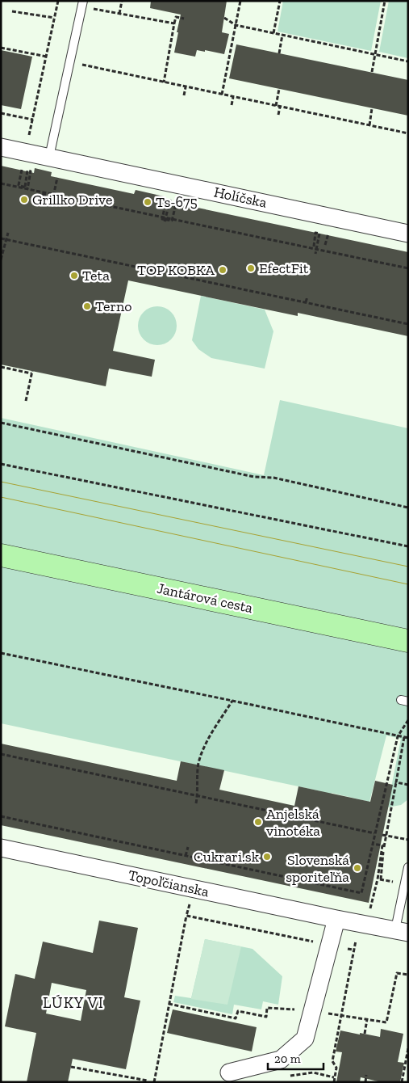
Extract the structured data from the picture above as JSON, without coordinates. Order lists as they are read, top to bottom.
{
  "streets": {
    "street": ["Holíčska", "Jantárová cesta", "Topoľčianska"]
  },
  "districts": ["LÚKY VI"],
  "places": [
    "Grillko Drive",
    "Ts-675",
    "EfectFit",
    "TOP KOBKA",
    "Teta",
    "Terno",
    "Anjelská vinotéka",
    "Cukrari.sk",
    "Slovenská sporiteľňa"
  ],
  "scale_bar": "20 m"
}
